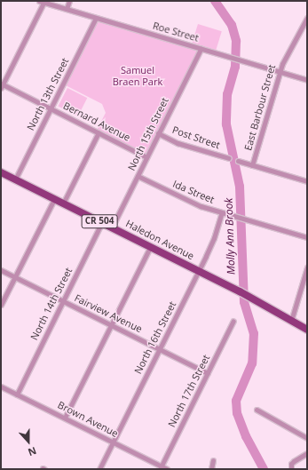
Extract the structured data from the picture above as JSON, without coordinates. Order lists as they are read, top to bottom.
{
  "streets": {
    "main road": ["CR 504", "Haledon Avenue"],
    "street": [
      "Roe Street",
      "North 13th Street",
      "East Barbour Street",
      "Bernard Avenue",
      "North 15th Street",
      "Post Street",
      "Ida Street",
      "North 14th Street",
      "Fairview Avenue",
      "North 16th Street",
      "North 17th Street",
      "Brown Avenue"
    ]
  },
  "crossings": [
    ["Roe Street", "North 13th Street"],
    ["Roe Street", "East Barbour Street"],
    ["Roe Street", "North 15th Street"],
    ["North 13th Street", "Bernard Avenue"],
    ["North 13th Street", "Haledon Avenue"],
    ["Bernard Avenue", "North 15th Street"],
    ["North 15th Street", "Post Street"],
    ["North 15th Street", "Ida Street"],
    ["North 15th Street", "Haledon Avenue"],
    ["Ida Street", "North 16th Street"],
    ["Haledon Avenue", "North 14th Street"],
    ["Haledon Avenue", "North 16th Street"],
    ["North 14th Street", "Fairview Avenue"],
    ["North 14th Street", "Brown Avenue"],
    ["Fairview Avenue", "North 16th Street"],
    ["Fairview Avenue", "North 17th Street"],
    ["North 16th Street", "Brown Avenue"],
    ["North 17th Street", "Brown Avenue"]
  ],
  "water": ["Molly Ann Brook"],
  "parks": ["Samuel Braen Park"],
  "north": "bottom"
}
